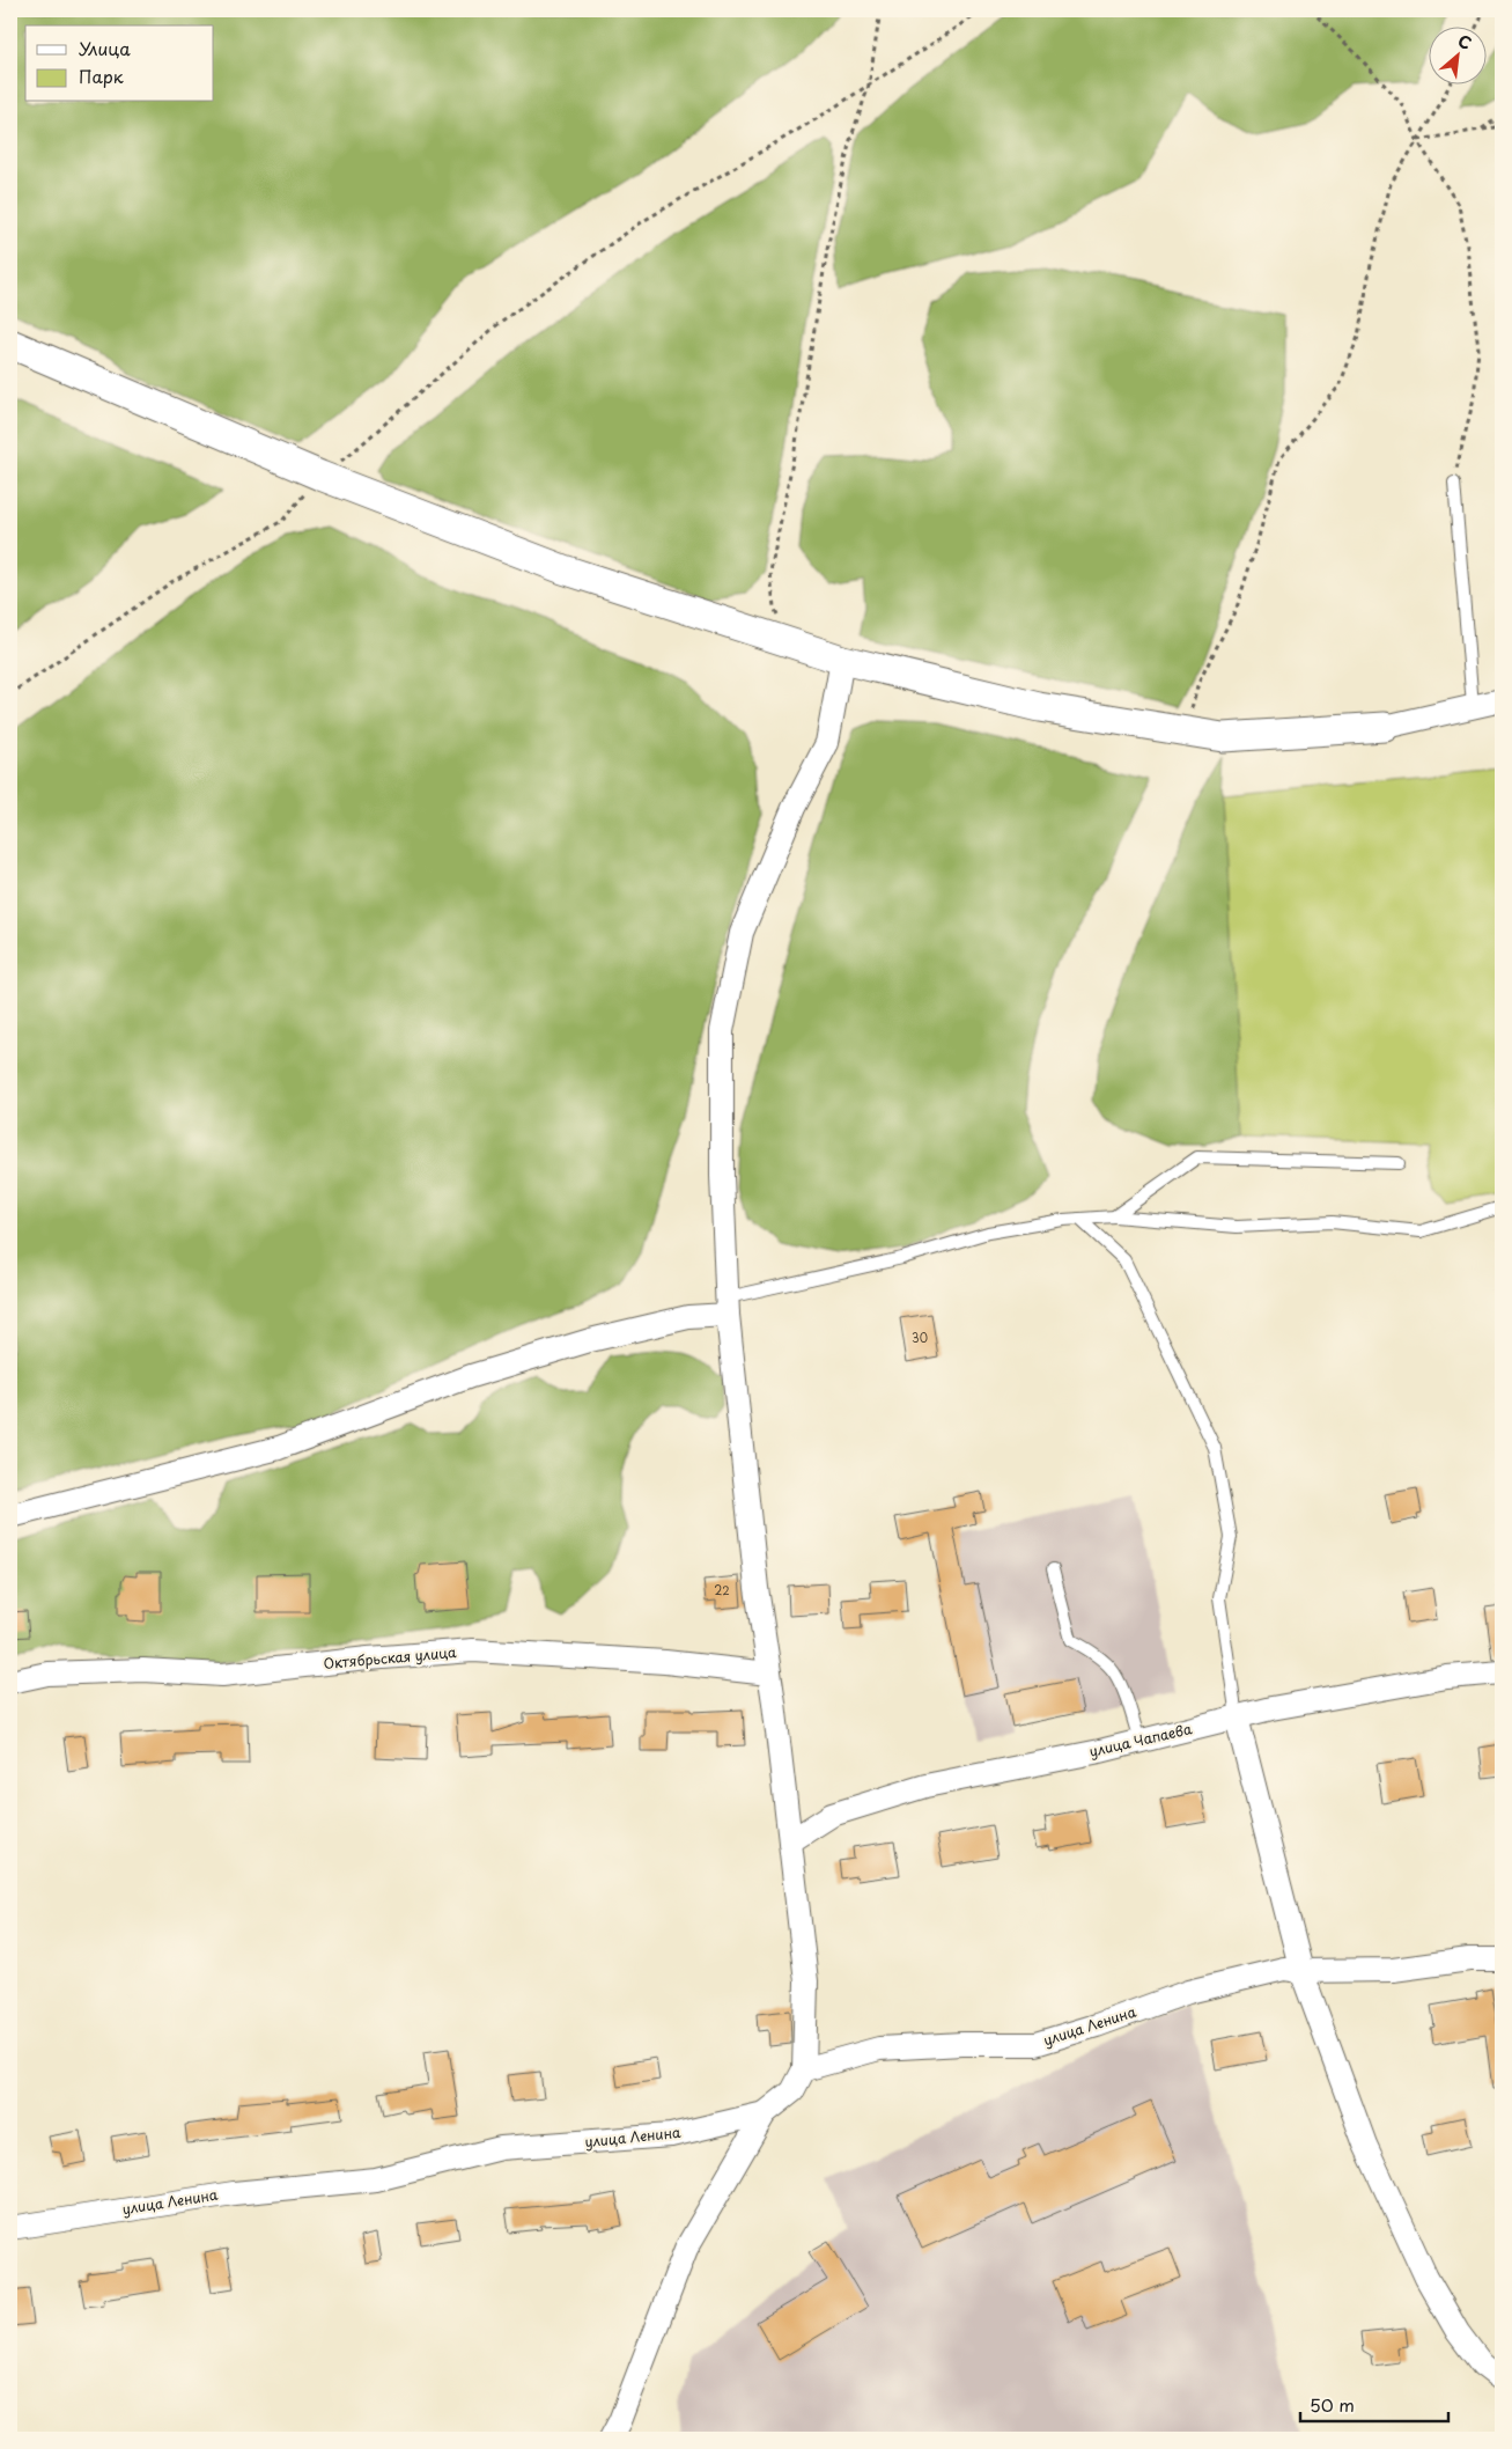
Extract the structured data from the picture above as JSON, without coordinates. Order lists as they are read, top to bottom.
{
  "streets": {
    "street": ["Октябрьская улица", "улица Чапаева", "улица Ленина"]
  },
  "house_numbers": ["30", "22"],
  "legend": ["Улица", "Парк"],
  "scale_bar": "50 m",
  "north": "top right"
}
